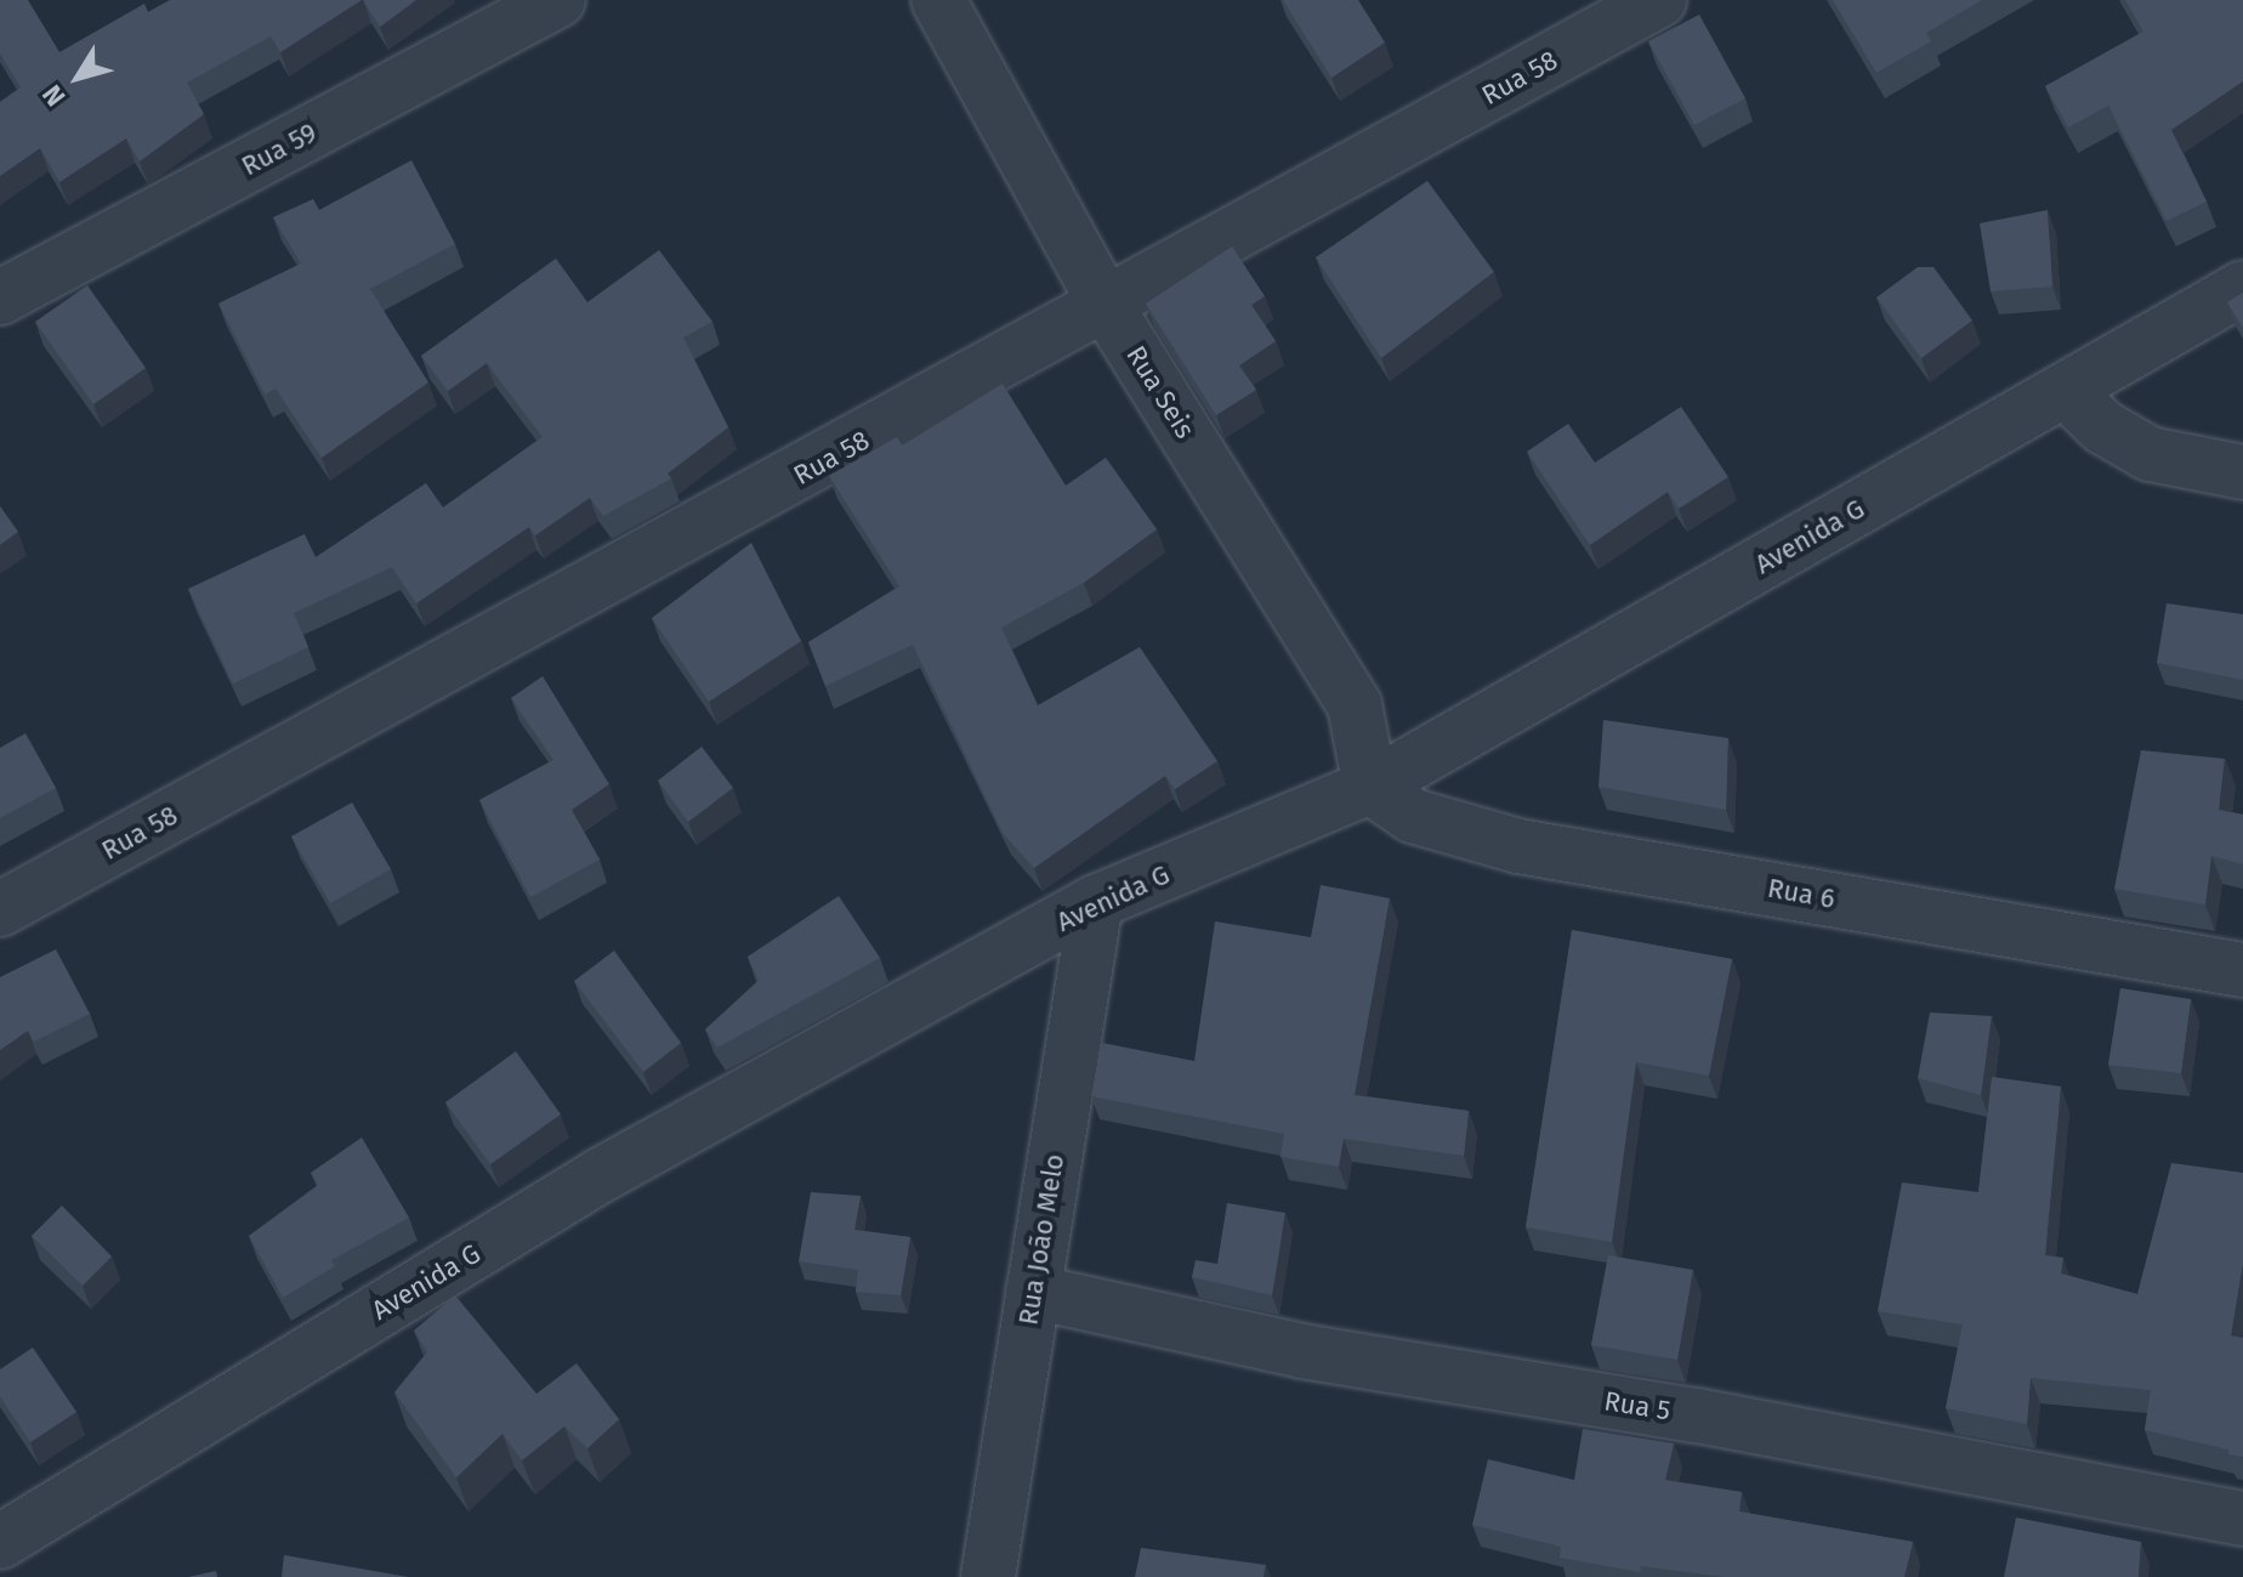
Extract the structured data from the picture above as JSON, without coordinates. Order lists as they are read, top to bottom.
{
  "streets": {
    "street": [
      "Rua 58",
      "Rua 59",
      "Rua Seis",
      "Avenida G",
      "Rua 6",
      "Rua João Melo",
      "Rua 5"
    ]
  },
  "crossings": [
    ["Rua 58", "Rua Seis"],
    ["Rua Seis", "Avenida G"],
    ["Rua Seis", "Rua 6"],
    ["Avenida G", "Rua 6"],
    ["Avenida G", "Rua João Melo"],
    ["Rua João Melo", "Rua 5"]
  ],
  "north": "bottom left"
}
